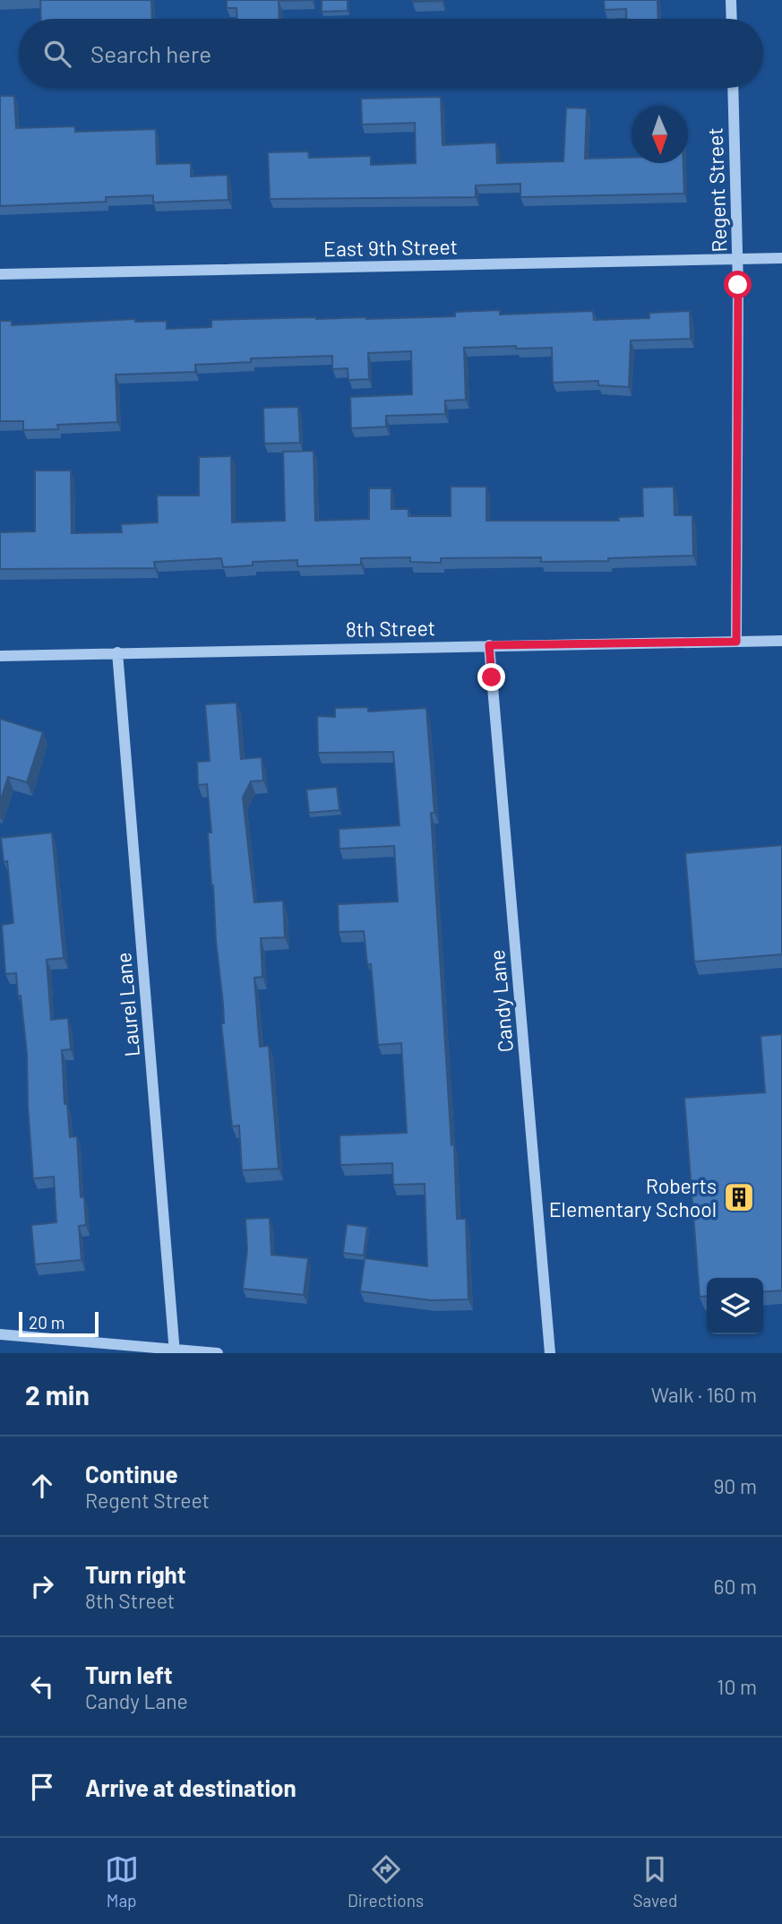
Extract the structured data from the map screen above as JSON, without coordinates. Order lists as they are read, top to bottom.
{
  "streets": {
    "street": [
      "Regent Street",
      "East 9th Street",
      "8th Street",
      "Candy Lane",
      "Laurel Lane"
    ]
  },
  "crossings": [
    ["Regent Street", "East 9th Street"],
    ["Regent Street", "8th Street"],
    ["8th Street", "Candy Lane"],
    ["8th Street", "Laurel Lane"]
  ],
  "places": {
    "building": ["Roberts Elementary School"]
  },
  "scale_bar": "20 m",
  "north": "bottom",
  "page": {
    "search": "Search here",
    "scale": "20 m",
    "heading": ["2 min", "Walk · 160 m"],
    "list": [
      ["Continue", "Regent Street", "90 m"],
      ["Turn right", "8th Street", "60 m"],
      ["Turn left", "Candy Lane", "10 m"],
      "Arrive at destination"
    ],
    "nav": ["Map", "Directions", "Saved"]
  }
}
